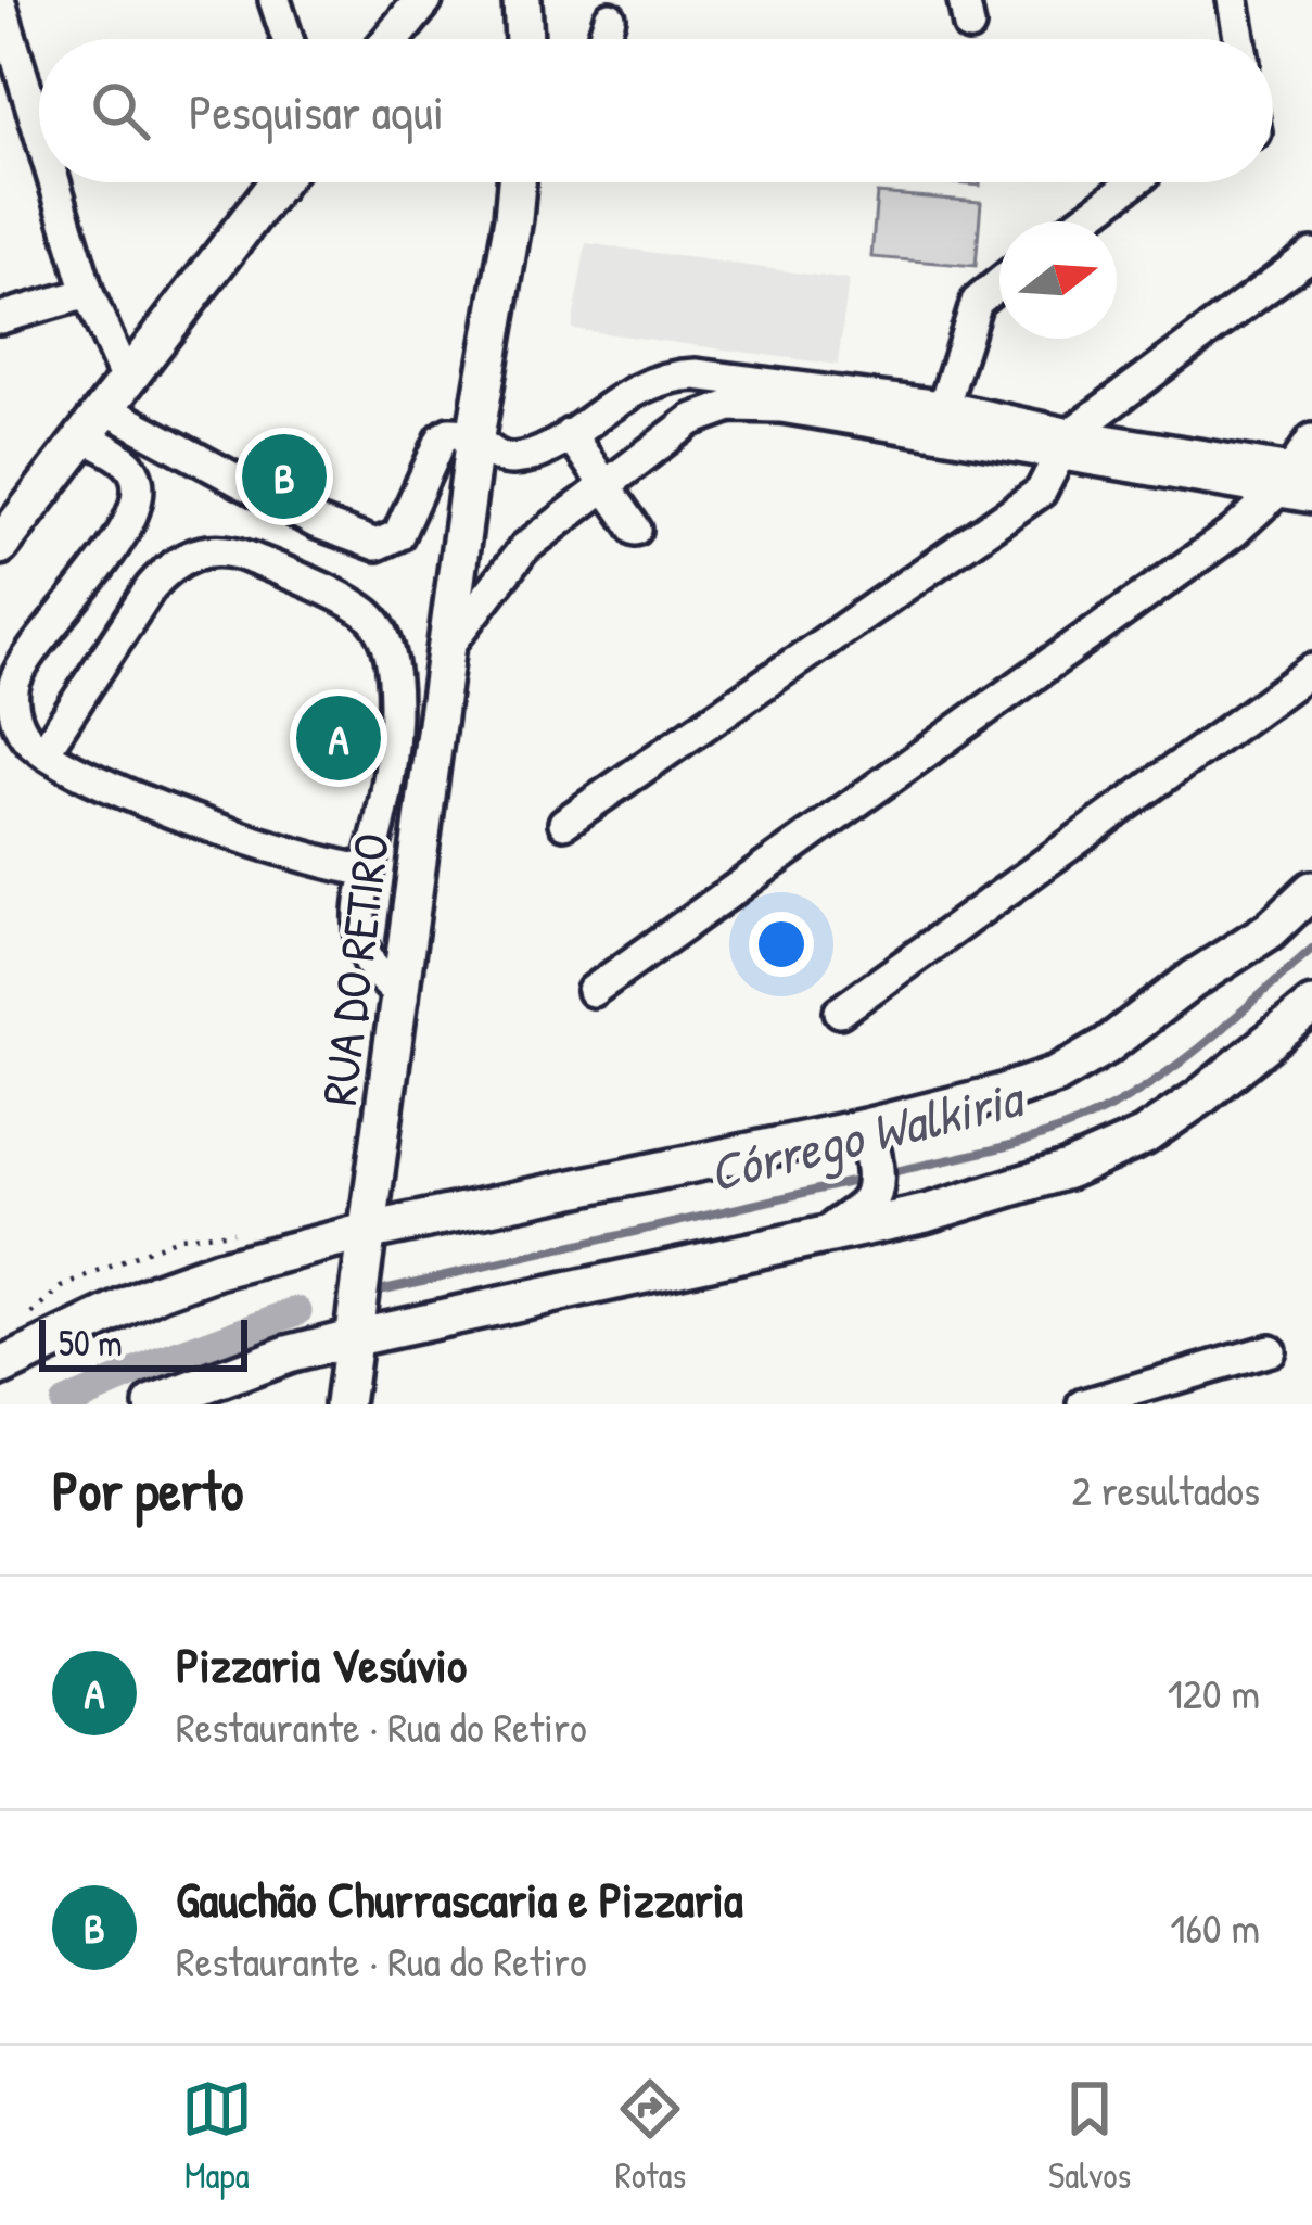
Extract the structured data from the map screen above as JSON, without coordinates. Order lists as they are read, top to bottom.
{
  "streets": {
    "main road": ["RUA DO RETIRO"]
  },
  "water": ["Córrego Walkiria"],
  "scale_bar": "50 m",
  "north": "right",
  "page": {
    "search": "Pesquisar aqui",
    "pins": ["B", "A"],
    "scale": "50 m",
    "heading": ["Por perto", "2 resultados"],
    "list": [
      {
        "mark": "A",
        "name": "Pizzaria Vesúvio",
        "note": "Restaurante · Rua do Retiro",
        "value": "120 m"
      },
      {
        "mark": "B",
        "name": "Gauchão Churrascaria e Pizzaria",
        "note": "Restaurante · Rua do Retiro",
        "value": "160 m"
      }
    ],
    "nav": ["Mapa", "Rotas", "Salvos"]
  }
}
